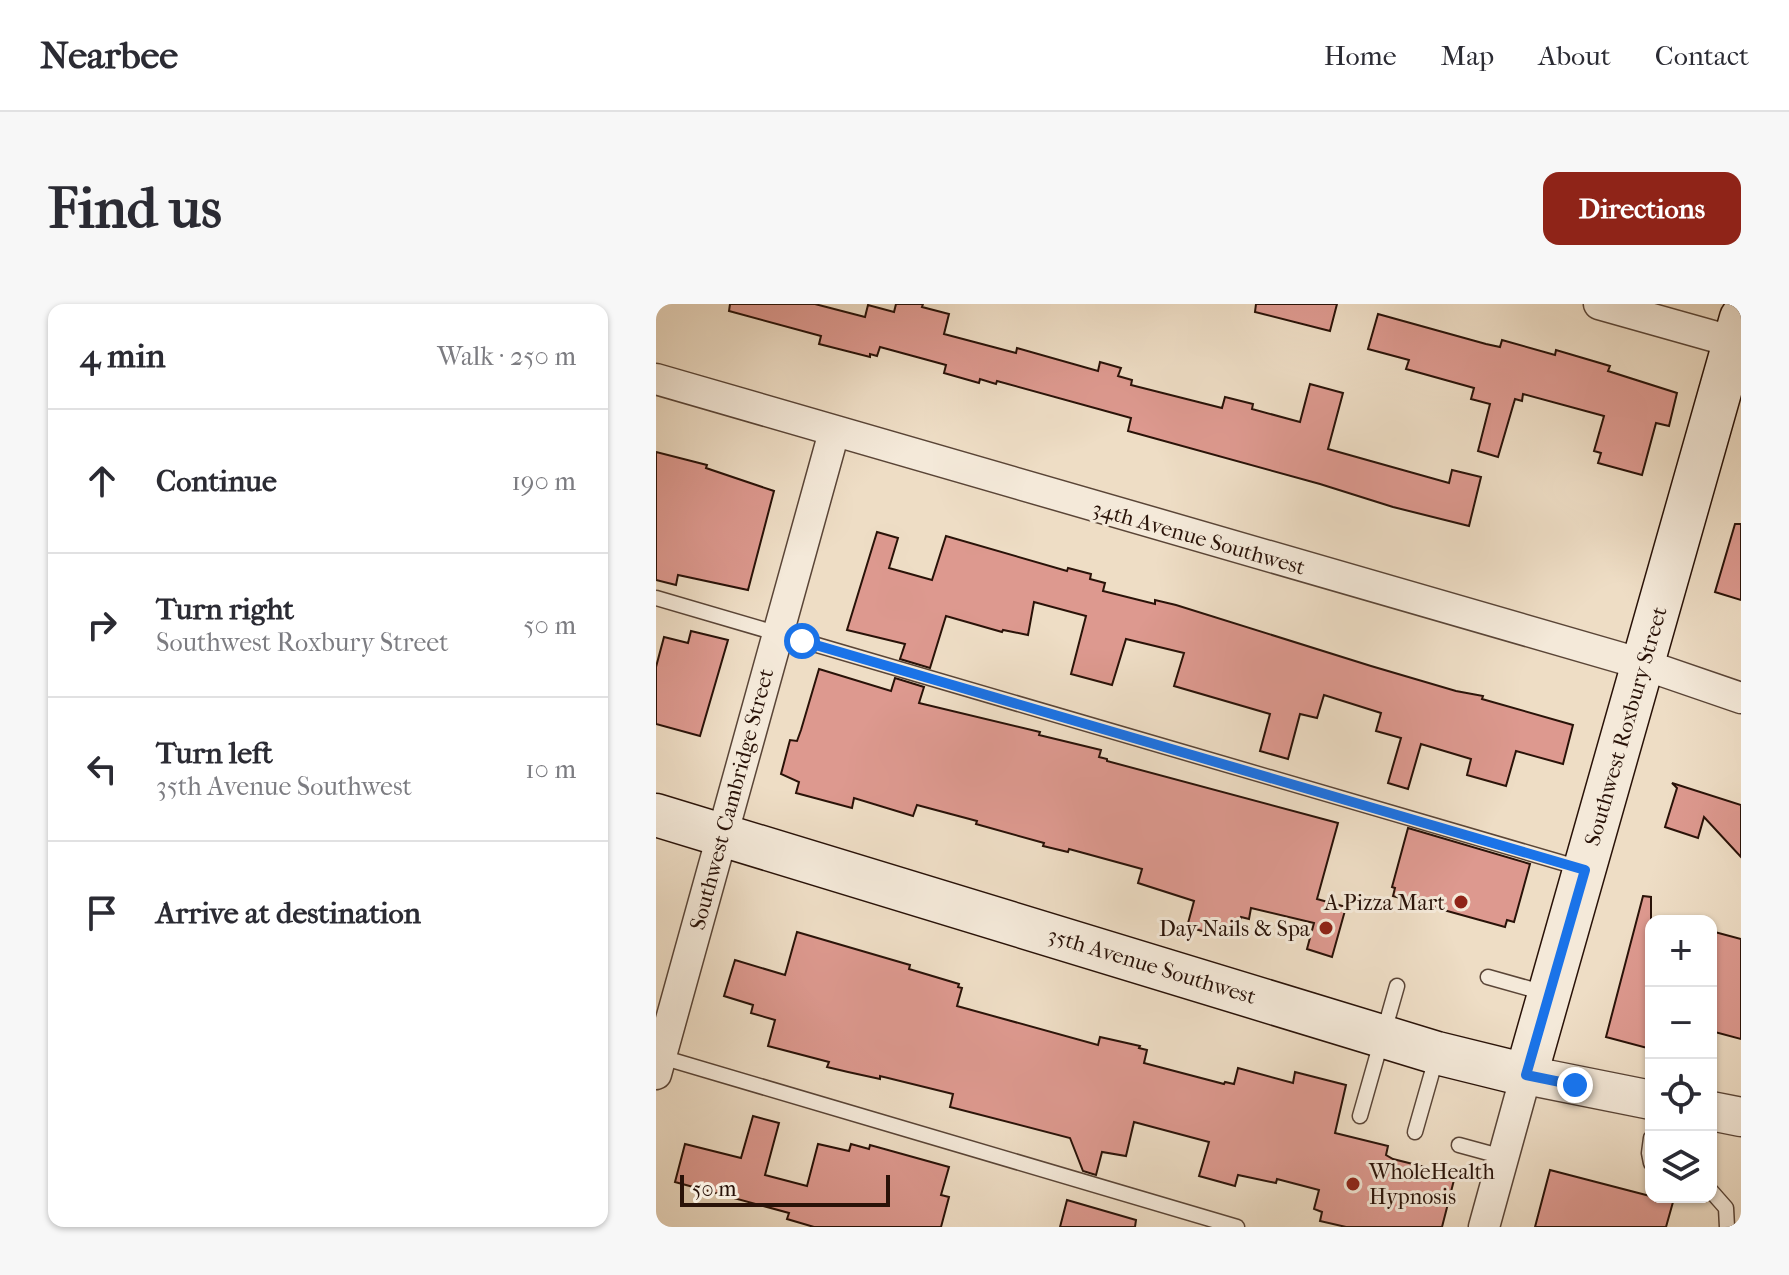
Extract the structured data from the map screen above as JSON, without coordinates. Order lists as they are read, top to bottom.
{
  "streets": {
    "main road": ["Southwest Roxbury Street", "35th Avenue Southwest"],
    "street": ["34th Avenue Southwest", "Southwest Cambridge Street"]
  },
  "crossings": [
    ["34th Avenue Southwest", "Southwest Roxbury Street"],
    ["34th Avenue Southwest", "Southwest Cambridge Street"],
    ["Southwest Roxbury Street", "35th Avenue Southwest"],
    ["Southwest Cambridge Street", "35th Avenue Southwest"]
  ],
  "places": ["A Pizza Mart", "Day Nails & Spa", "WholeHealth Hypnosis"],
  "scale_bar": "50 m",
  "page": {
    "header": "Nearbee",
    "nav": [
      "Home",
      "Map",
      "About",
      "Contact"
    ],
    "buttons": "Directions",
    "title": "Find us",
    "heading": ["4 min", "Walk · 250 m"],
    "list": [
      ["Continue", "190 m"],
      ["Turn right", "Southwest Roxbury Street", "50 m"],
      ["Turn left", "35th Avenue Southwest", "10 m"],
      "Arrive at destination"
    ],
    "map_buttons": ["+", "−"],
    "scale": "50 m"
  }
}
